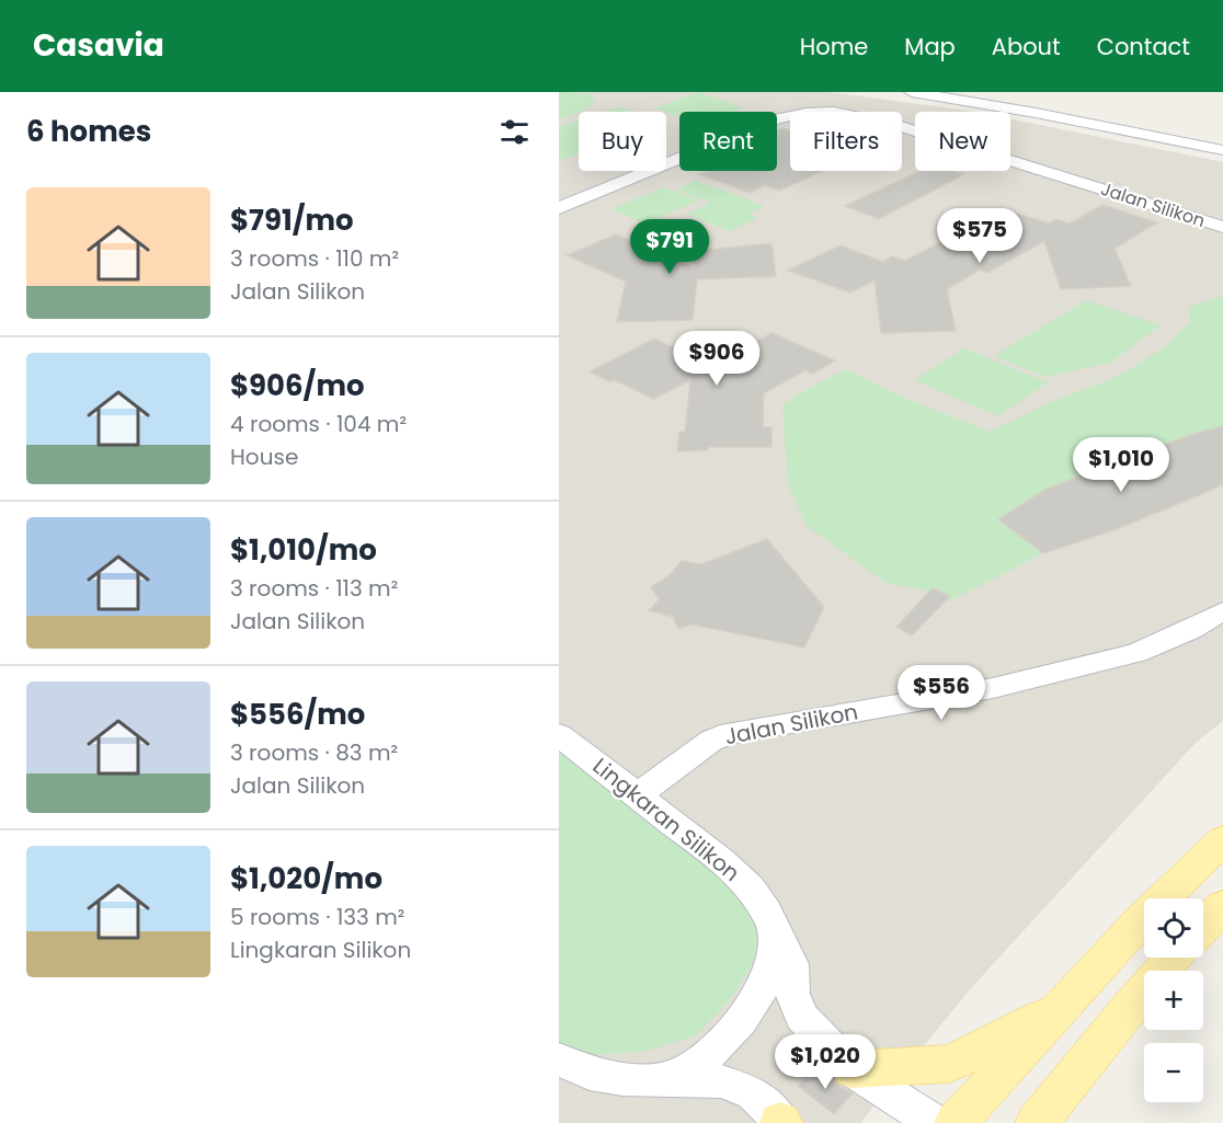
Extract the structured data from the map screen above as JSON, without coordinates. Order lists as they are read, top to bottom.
{
  "streets": {
    "street": ["Jalan Silikon", "Lingkaran Silikon"]
  },
  "crossings": [
    ["Jalan Silikon", "Lingkaran Silikon"]
  ],
  "page": {
    "header": "Casavia",
    "nav": [
      "Home",
      "Map",
      "About",
      "Contact"
    ],
    "heading": "6 homes",
    "chip": [
      "Buy",
      "Rent",
      "Filters",
      "New"
    ],
    "list": [
      {
        "name": "$791/mo",
        "note": "3 rooms · 110 m² · Jalan Silikon"
      },
      {
        "name": "$906/mo",
        "note": "4 rooms · 104 m² · House"
      },
      {
        "name": "$1,010/mo",
        "note": "3 rooms · 113 m² · Jalan Silikon"
      },
      {
        "name": "$556/mo",
        "note": "3 rooms · 83 m² · Jalan Silikon"
      },
      {
        "name": "$1,020/mo",
        "note": "5 rooms · 133 m² · Lingkaran Silikon"
      }
    ],
    "price": [
      "$575",
      "$791",
      "$906",
      "$1,010",
      "$556",
      "$1,020"
    ],
    "map_buttons": ["+", "−"]
  }
}
